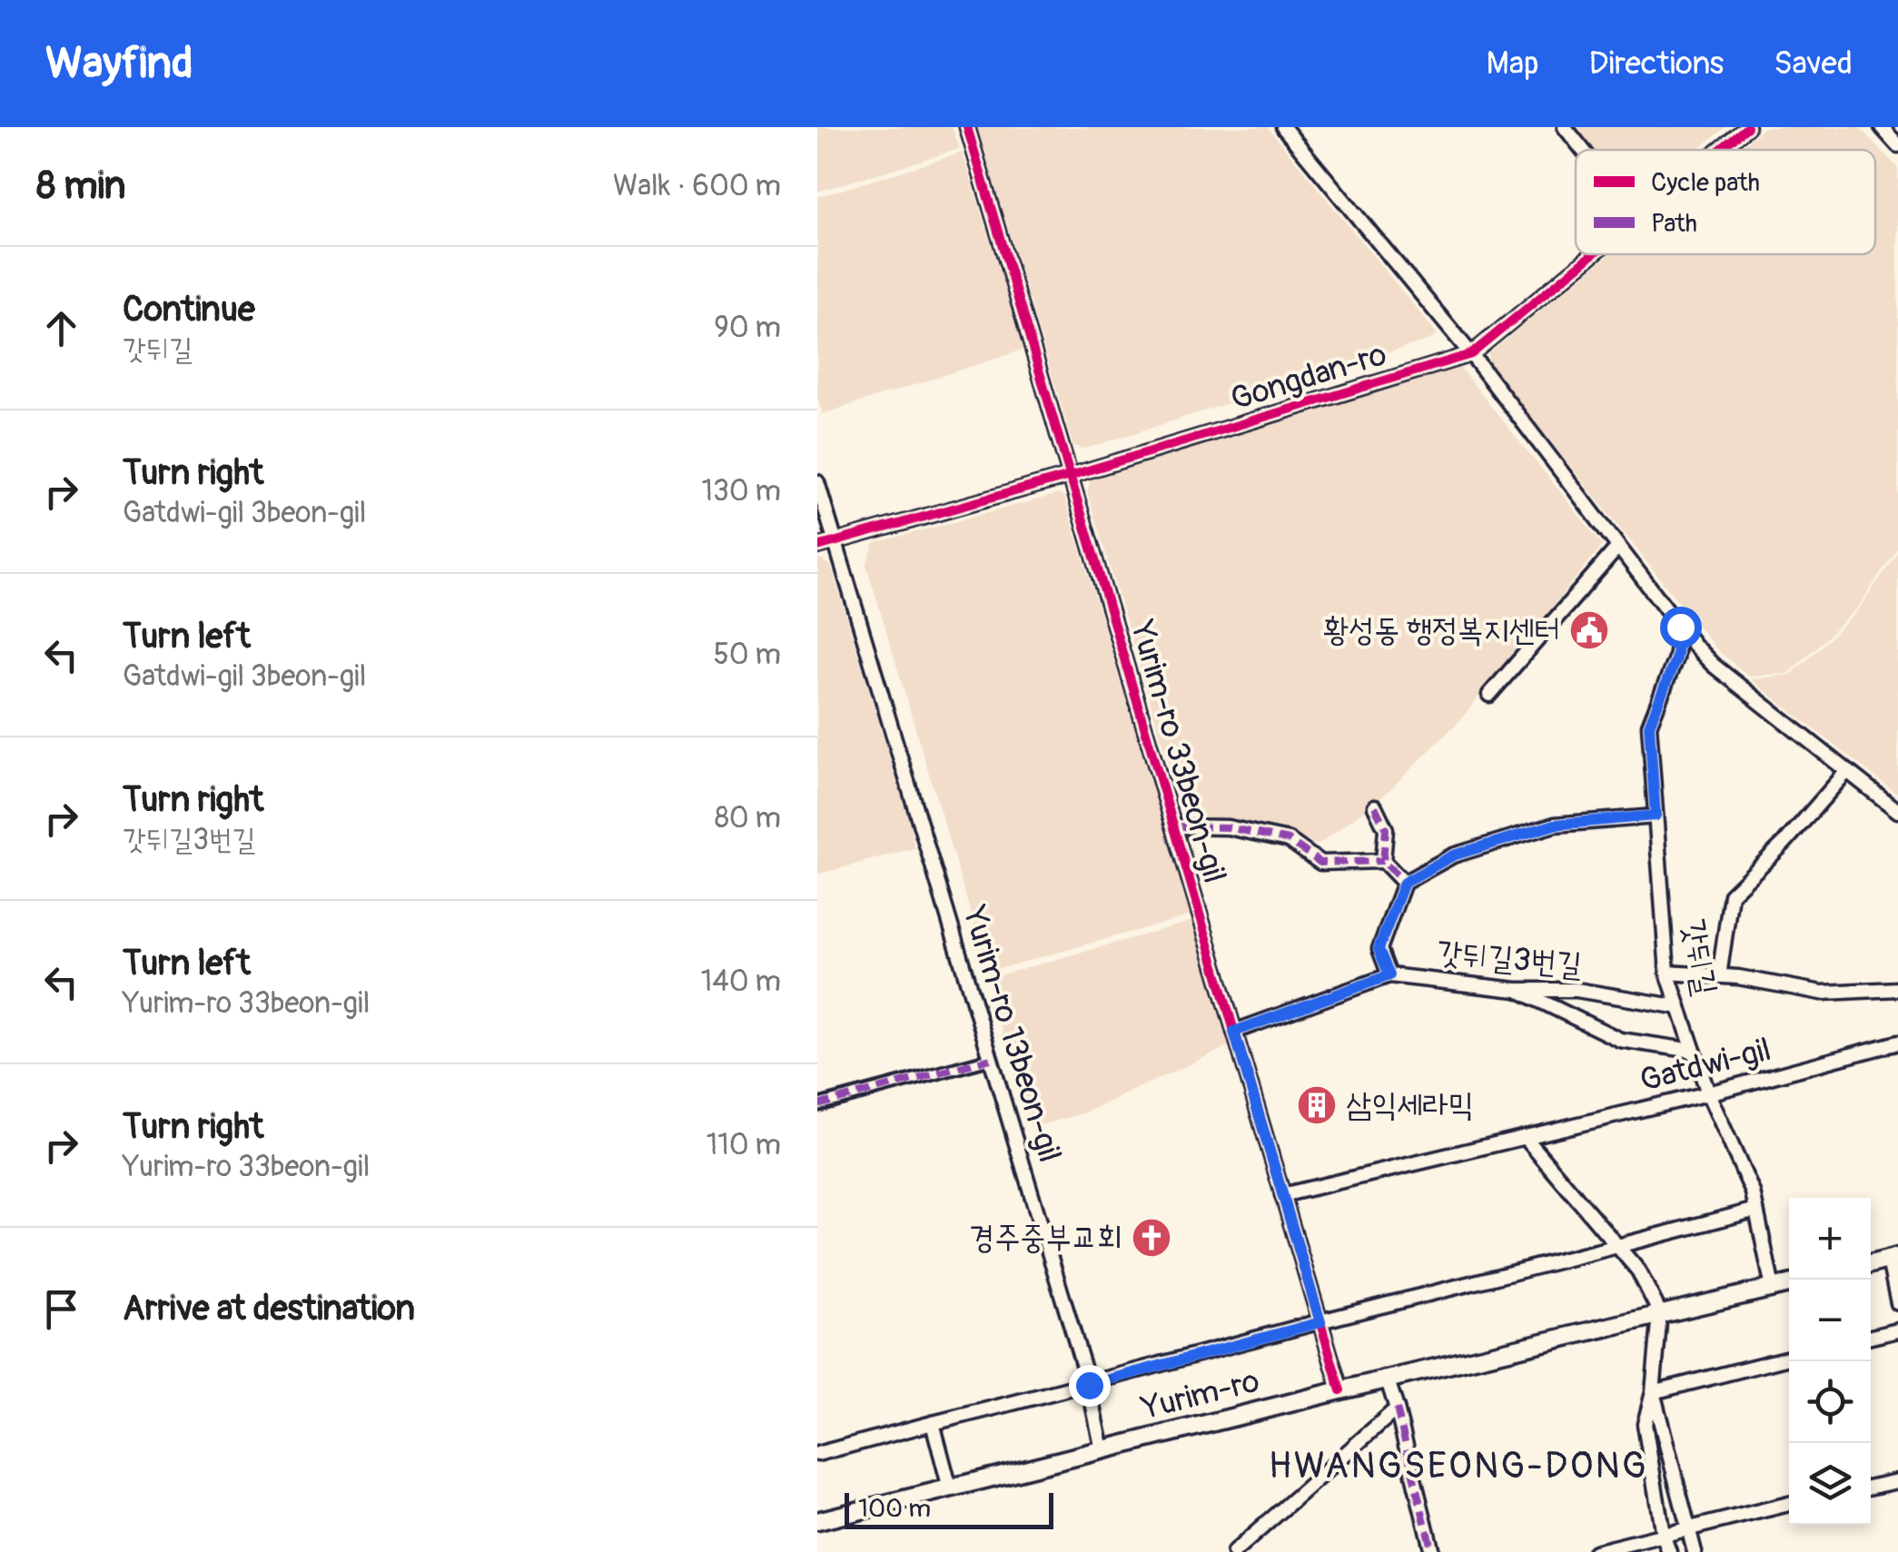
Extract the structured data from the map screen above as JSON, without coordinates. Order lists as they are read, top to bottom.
{
  "streets": {
    "street": [
      "Gongdan-ro",
      "Yurim-ro 33beon-gil",
      "갓뒤길",
      "갓뒤길3번길",
      "Yurim-ro 13beon-gil",
      "Gatdwi-gil",
      "Yurim-ro"
    ]
  },
  "crossings": [
    ["Gongdan-ro", "Yurim-ro 33beon-gil"],
    ["Gongdan-ro", "Yurim-ro 13beon-gil"],
    ["Yurim-ro 33beon-gil", "갓뒤길3번길"],
    ["Yurim-ro 33beon-gil", "Gatdwi-gil"],
    ["Yurim-ro 33beon-gil", "Yurim-ro"],
    ["갓뒤길", "갓뒤길3번길"],
    ["갓뒤길", "Gatdwi-gil"],
    ["갓뒤길", "Yurim-ro"],
    ["갓뒤길3번길", "Gatdwi-gil"],
    ["Yurim-ro 13beon-gil", "Yurim-ro"]
  ],
  "districts": ["HWANGSEONG-DONG"],
  "places": {
    "public building": ["황성동 행정복지센터"],
    "building": ["삼익세라믹"],
    "church": ["경주중부교회"]
  },
  "legend": ["Cycle path", "Path"],
  "scale_bar": "100 m",
  "page": {
    "header": "Wayfind",
    "nav": ["Map", "Directions", "Saved"],
    "heading": ["8 min", "Walk · 600 m"],
    "list": [
      ["Continue", "갓뒤길", "90 m"],
      ["Turn right", "Gatdwi-gil 3beon-gil", "130 m"],
      ["Turn left", "Gatdwi-gil 3beon-gil", "50 m"],
      ["Turn right", "갓뒤길3번길", "80 m"],
      ["Turn left", "Yurim-ro 33beon-gil", "140 m"],
      ["Turn right", "Yurim-ro 33beon-gil", "110 m"],
      "Arrive at destination"
    ],
    "map_buttons": ["+", "−"],
    "scale": "100 m"
  }
}
